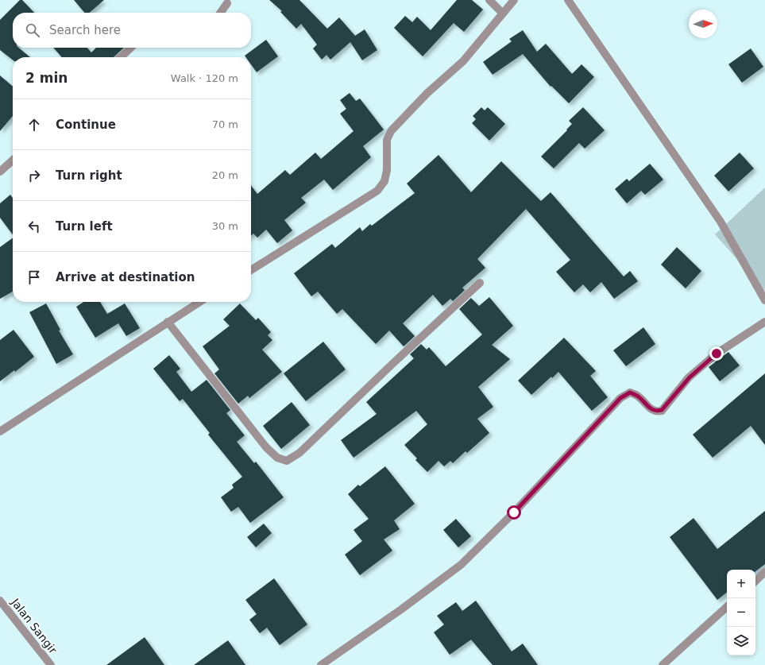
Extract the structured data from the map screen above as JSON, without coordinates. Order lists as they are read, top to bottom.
{
  "streets": {
    "street": ["Jalan Sangir"]
  },
  "north": "right",
  "page": {
    "search": "Search here",
    "heading": ["2 min", "Walk · 120 m"],
    "list": [
      ["Continue", "70 m"],
      ["Turn right", "20 m"],
      ["Turn left", "30 m"],
      "Arrive at destination"
    ],
    "map_buttons": ["+", "−"]
  }
}
